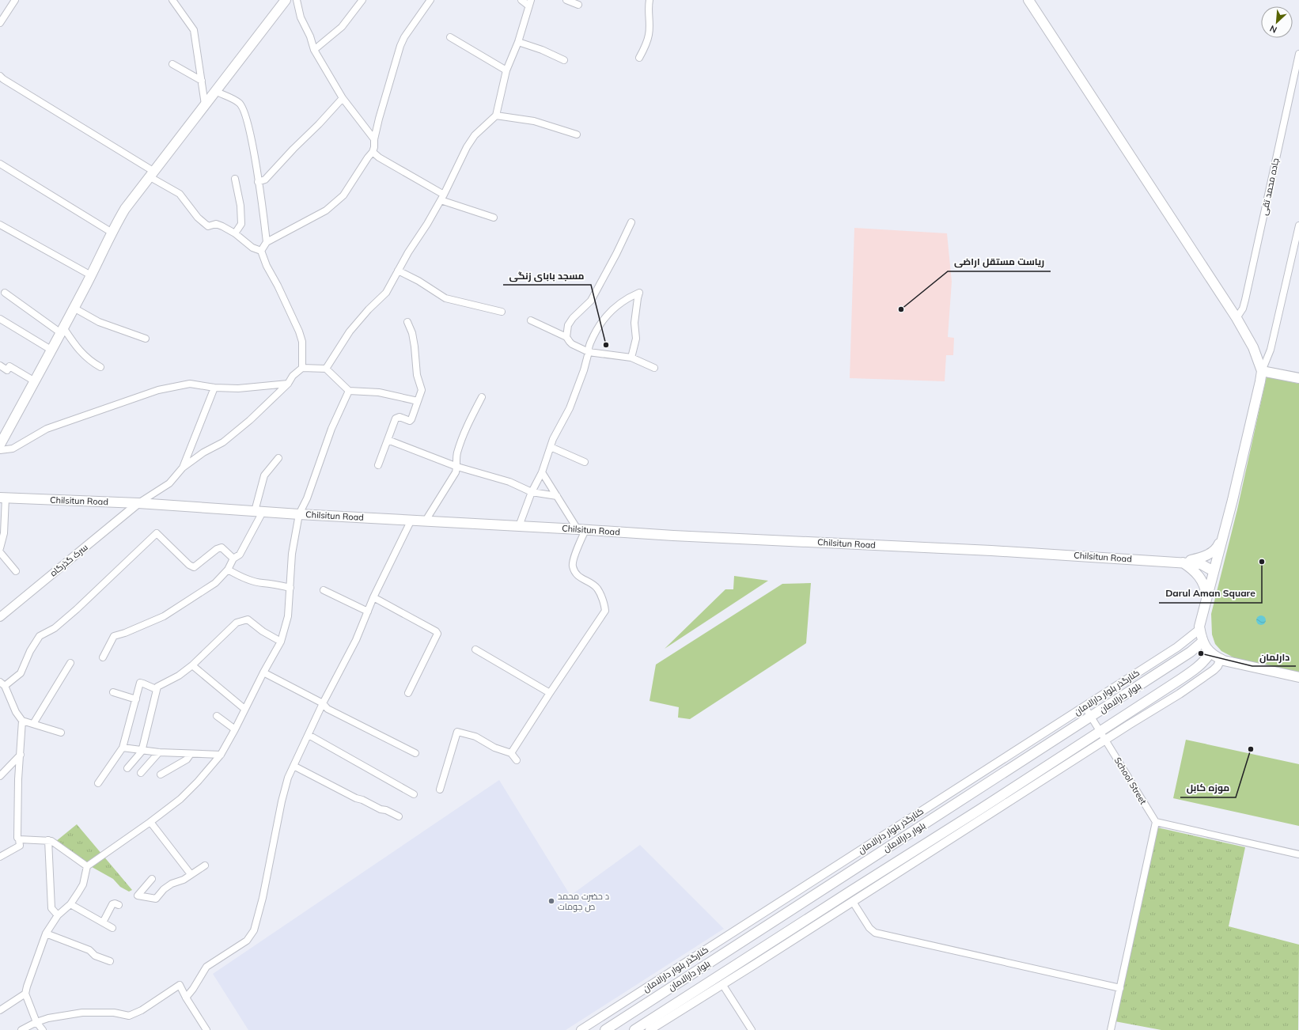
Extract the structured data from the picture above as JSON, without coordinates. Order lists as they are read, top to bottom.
{
  "streets": {
    "main road": ["Chilsitun Road", "بلوار دارالامان"],
    "street": [
      "جاده محمد تقی",
      "سرک گذرگاه",
      "کنارگذر بلوار دارالامان",
      "School Street"
    ]
  },
  "crossings": [
    ["Chilsitun Road", "سرک گذرگاه"],
    ["کنارگذر بلوار دارالامان", "School Street"],
    ["بلوار دارالامان", "School Street"]
  ],
  "places": [
    "ریاست مستقل اراضی",
    "مسجد بابای زنگی",
    "Darul Aman Square",
    "دارلمان",
    "موزه کابل",
    "د حضرت محمد ص جومات"
  ],
  "north": "bottom left"
}
